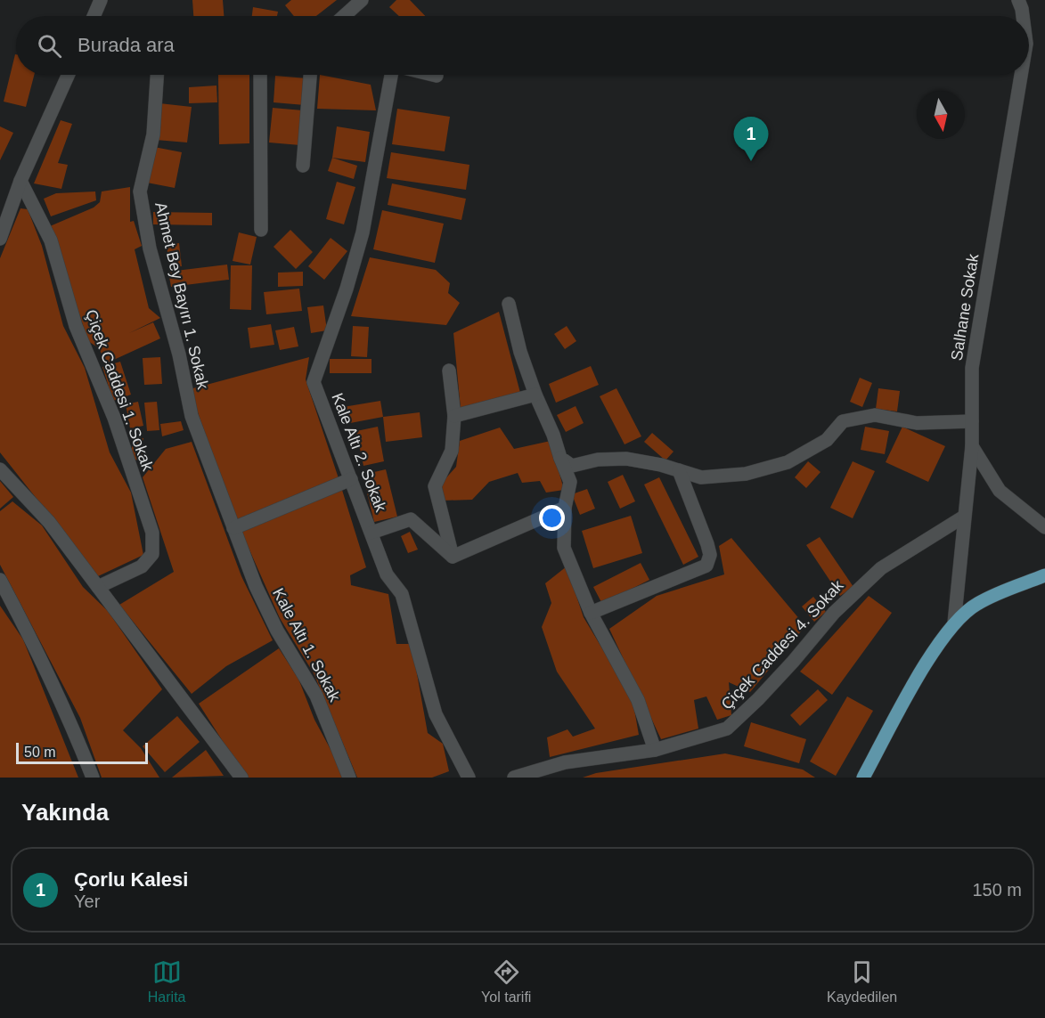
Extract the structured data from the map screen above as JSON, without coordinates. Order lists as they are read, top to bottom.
{
  "streets": {
    "street": [
      "Ahmet Bey Bayırı 1. Sokak",
      "Salhane Sokak",
      "Çiçek Caddesi 1. Sokak",
      "Kale Altı 2. Sokak",
      "Kale Altı 1. Sokak",
      "Çiçek Caddesi 4. Sokak"
    ]
  },
  "crossings": [
    ["Ahmet Bey Bayırı 1. Sokak", "Kale Altı 1. Sokak"],
    ["Salhane Sokak", "Çiçek Caddesi 4. Sokak"]
  ],
  "scale_bar": "50 m",
  "north": "bottom",
  "page": {
    "search": "Burada ara",
    "pins": "1",
    "scale": "50 m",
    "heading": "Yakında",
    "list": [
      {
        "mark": "1",
        "name": "Çorlu Kalesi",
        "note": "Yer",
        "value": "150 m"
      }
    ],
    "nav": ["Harita", "Yol tarifi", "Kaydedilen"]
  }
}
